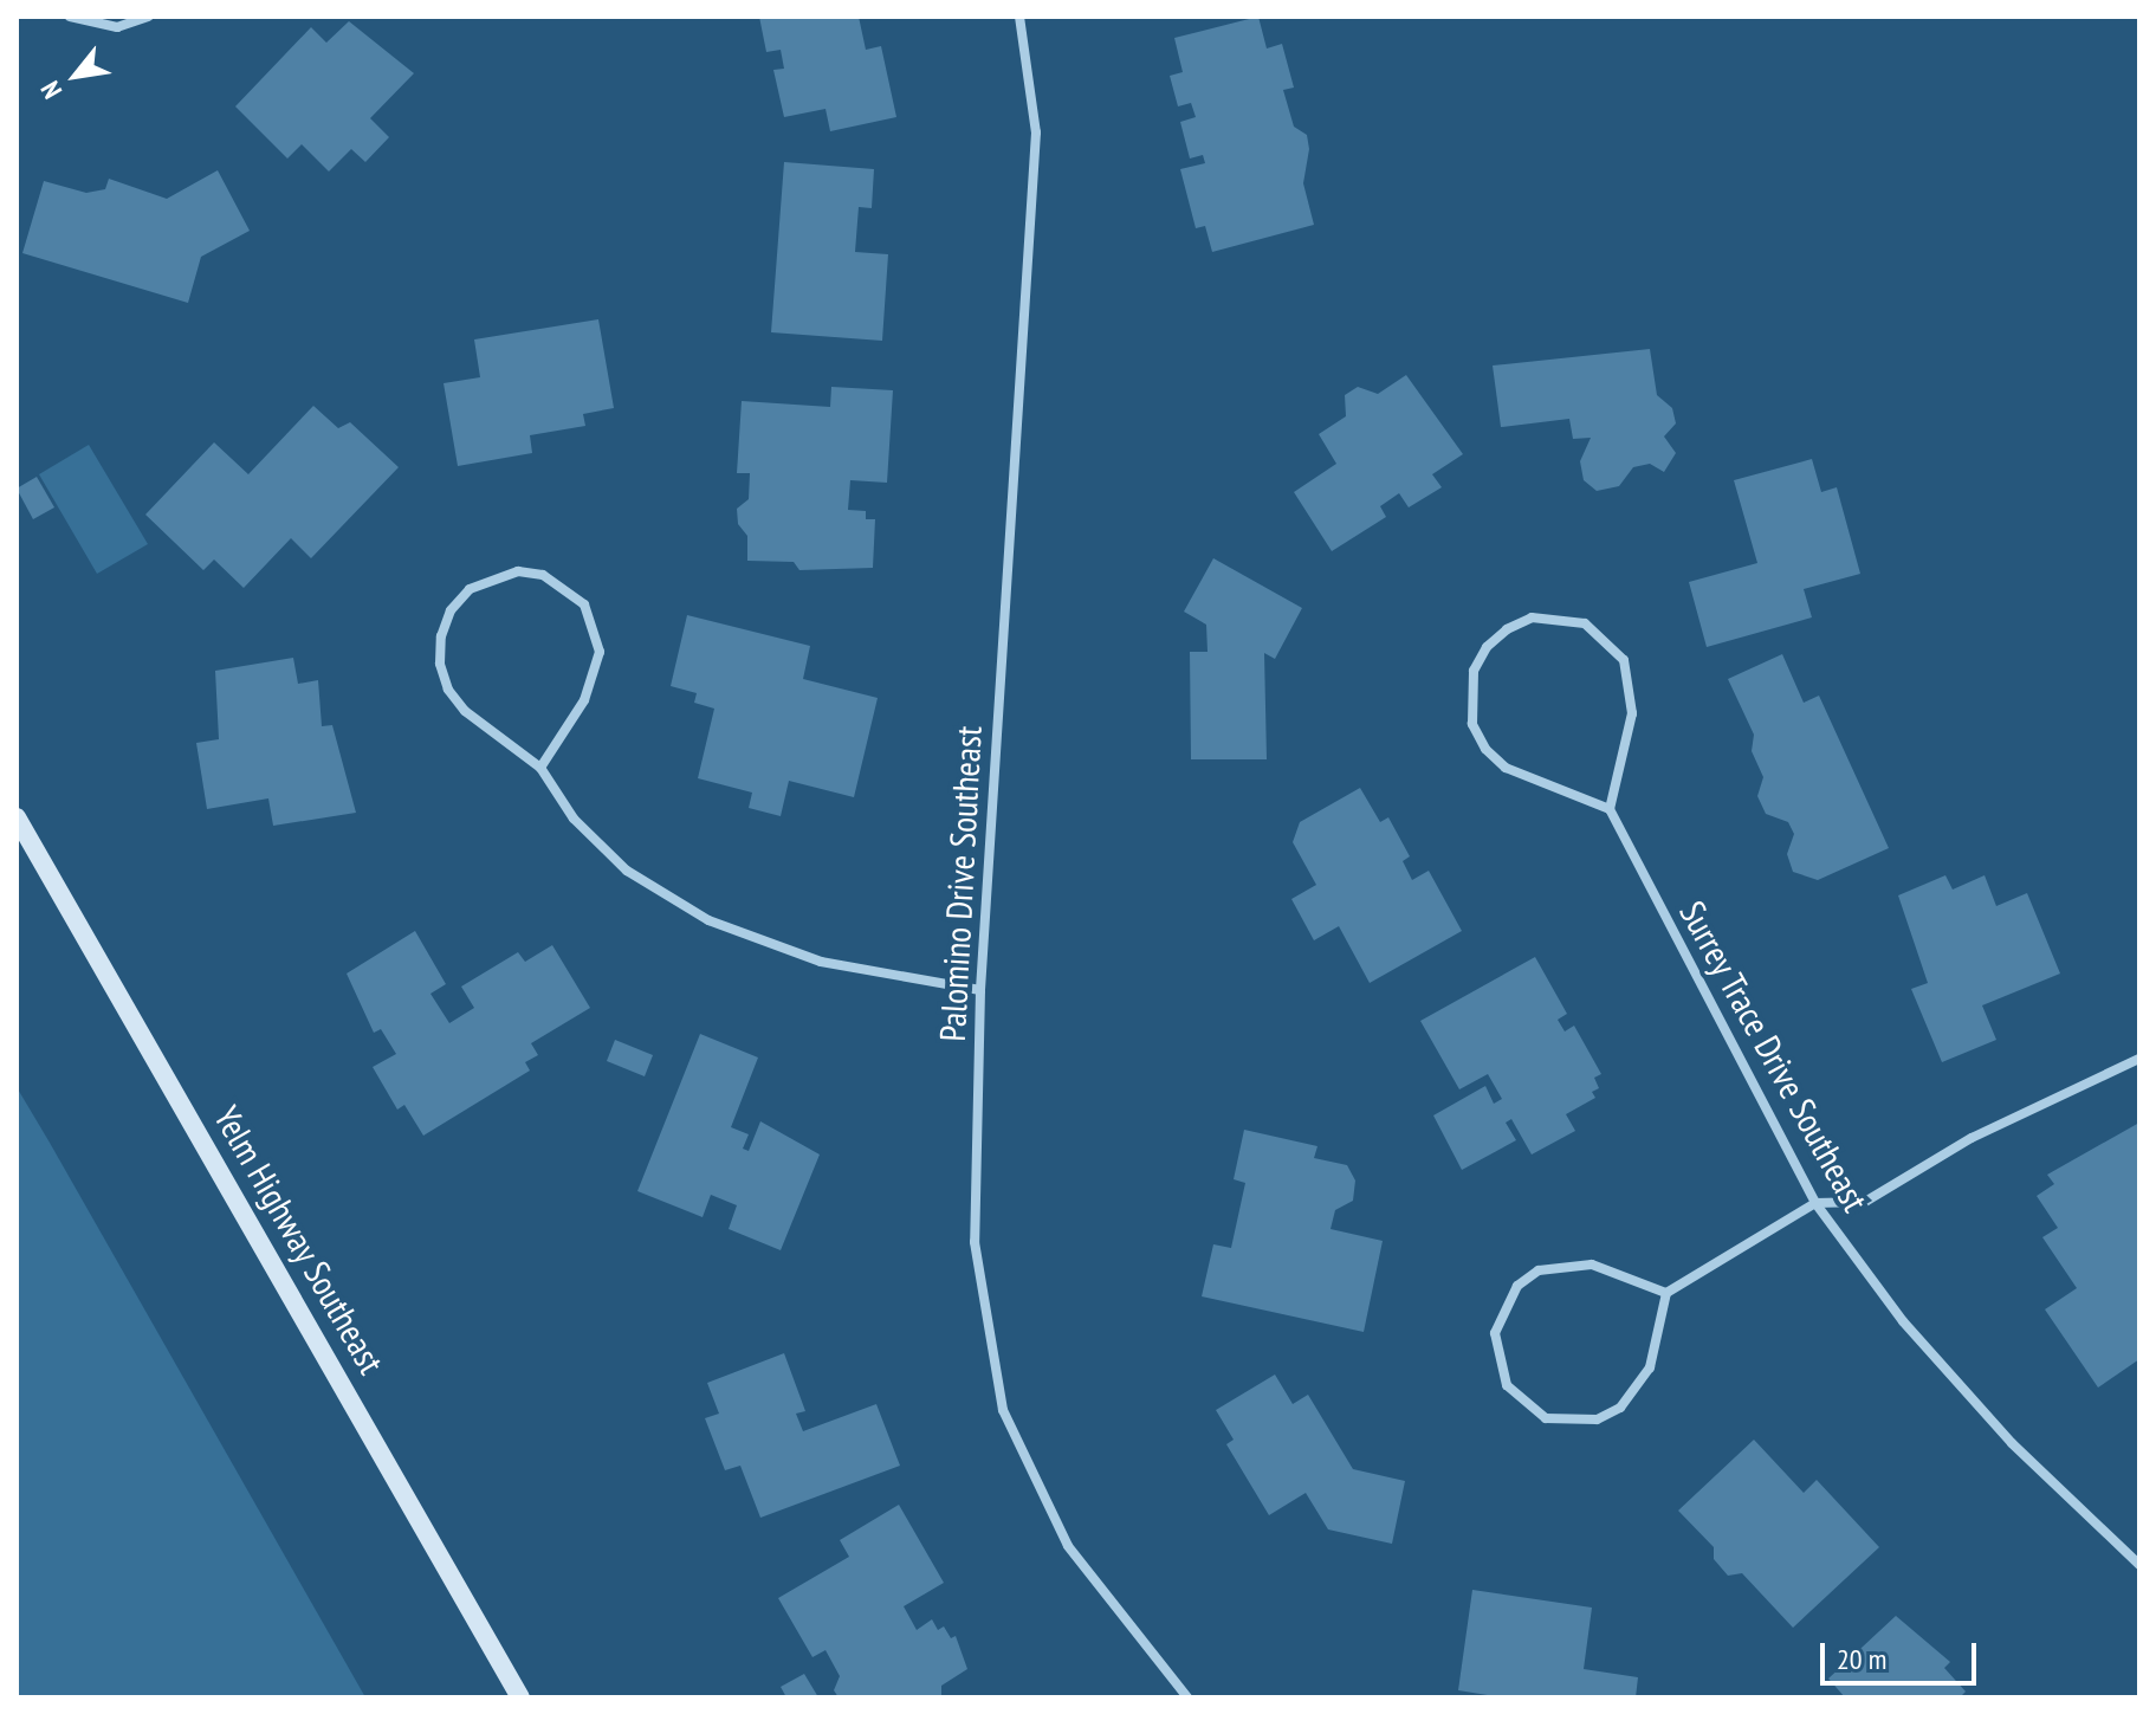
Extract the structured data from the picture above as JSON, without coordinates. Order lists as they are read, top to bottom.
{
  "streets": {
    "main road": ["Yelm Highway Southeast"],
    "street": ["Palomino Drive Southeast", "Surrey Trace Drive Southeast"]
  },
  "scale_bar": "20 m",
  "north": "bottom left"
}
